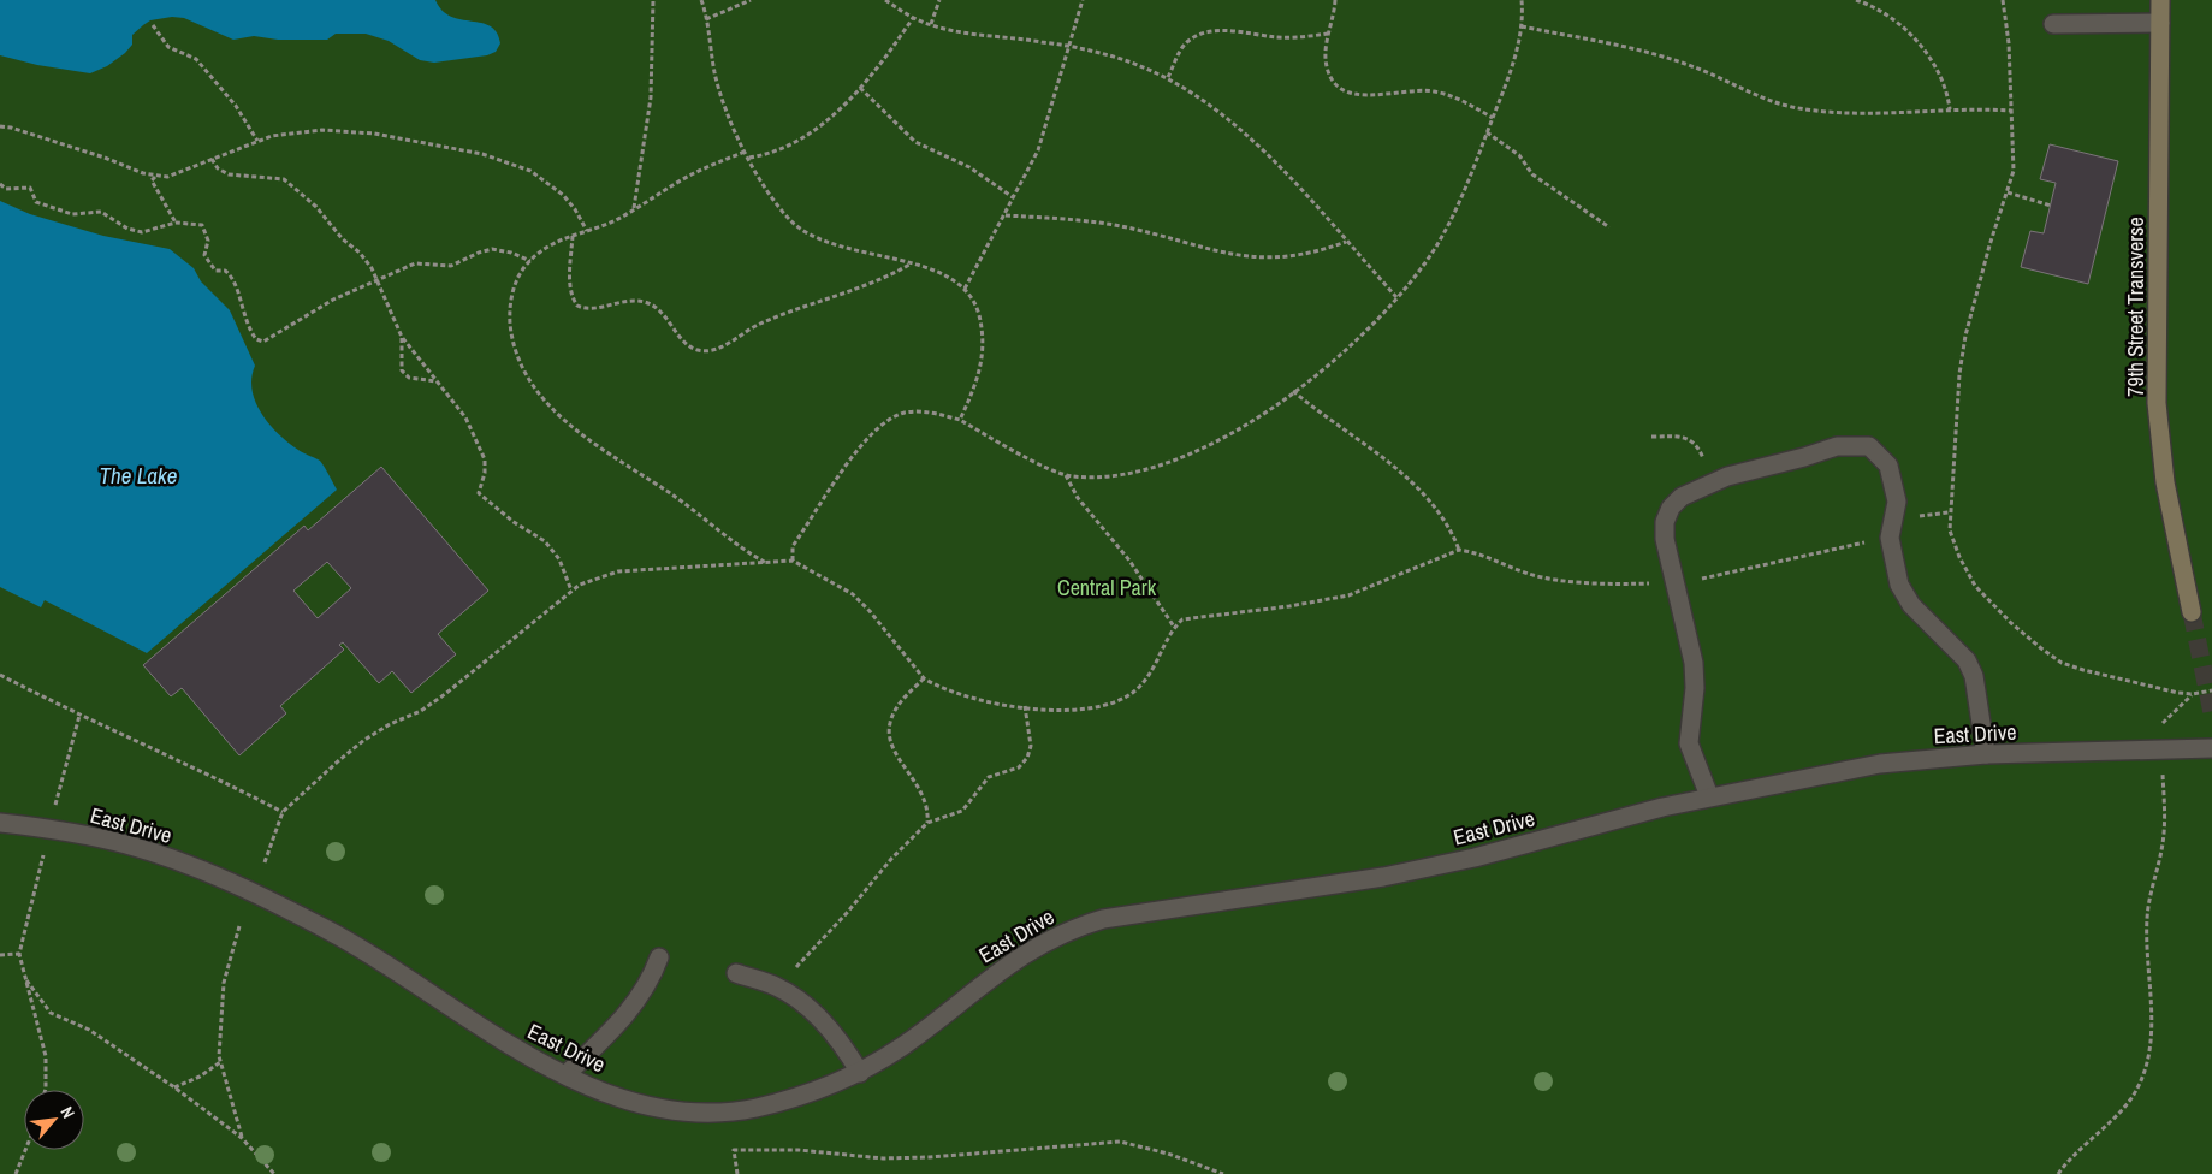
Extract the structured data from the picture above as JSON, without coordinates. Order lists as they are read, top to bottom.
{
  "streets": {
    "main road": ["79th Street Transverse"],
    "street": ["East Drive"]
  },
  "water": ["The Lake"],
  "parks": ["Central Park"],
  "north": "top right"
}
